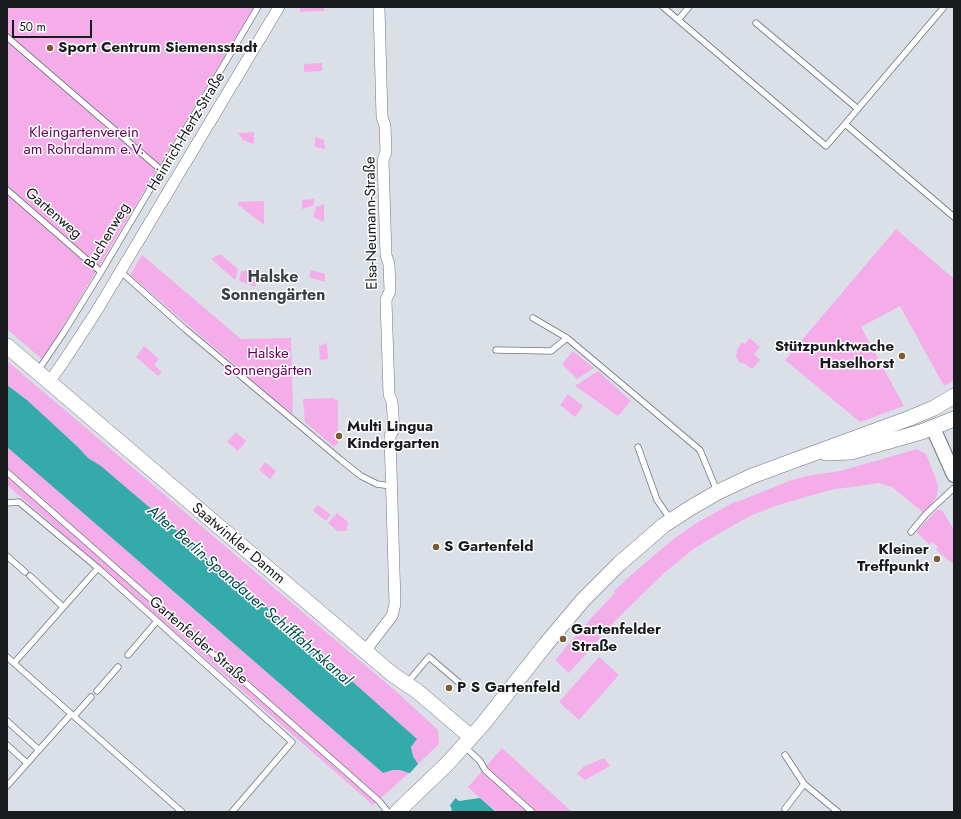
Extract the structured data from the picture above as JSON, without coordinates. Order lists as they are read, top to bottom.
{
  "streets": {
    "main road": ["Saatwinkler Damm"],
    "street": ["Heinrich-Hertz-Straße", "Elsa-Neumann-Straße"],
    "lane": ["Gartenweg", "Buchenweg", "Gartenfelder Straße"]
  },
  "crossings": [
    ["Heinrich-Hertz-Straße", "Saatwinkler Damm"],
    ["Gartenweg", "Buchenweg"],
    ["Elsa-Neumann-Straße", "Saatwinkler Damm"],
    ["Buchenweg", "Saatwinkler Damm"]
  ],
  "districts": ["Halske Sonnengärten"],
  "water": ["Alter Berlin-Spandauer Schifffahrtskanal"],
  "parks": ["Kleingartenverein am Rohrdamm e.V.", "Halske Sonnengärten"],
  "places": [
    "Sport Centrum Siemensstadt",
    "Stützpunktwache Haselhorst",
    "Multi Lingua Kindergarten",
    "S Gartenfeld",
    "Kleiner Treffpunkt",
    "Gartenfelder Straße",
    "P S Gartenfeld"
  ],
  "scale_bar": "50 m"
}
